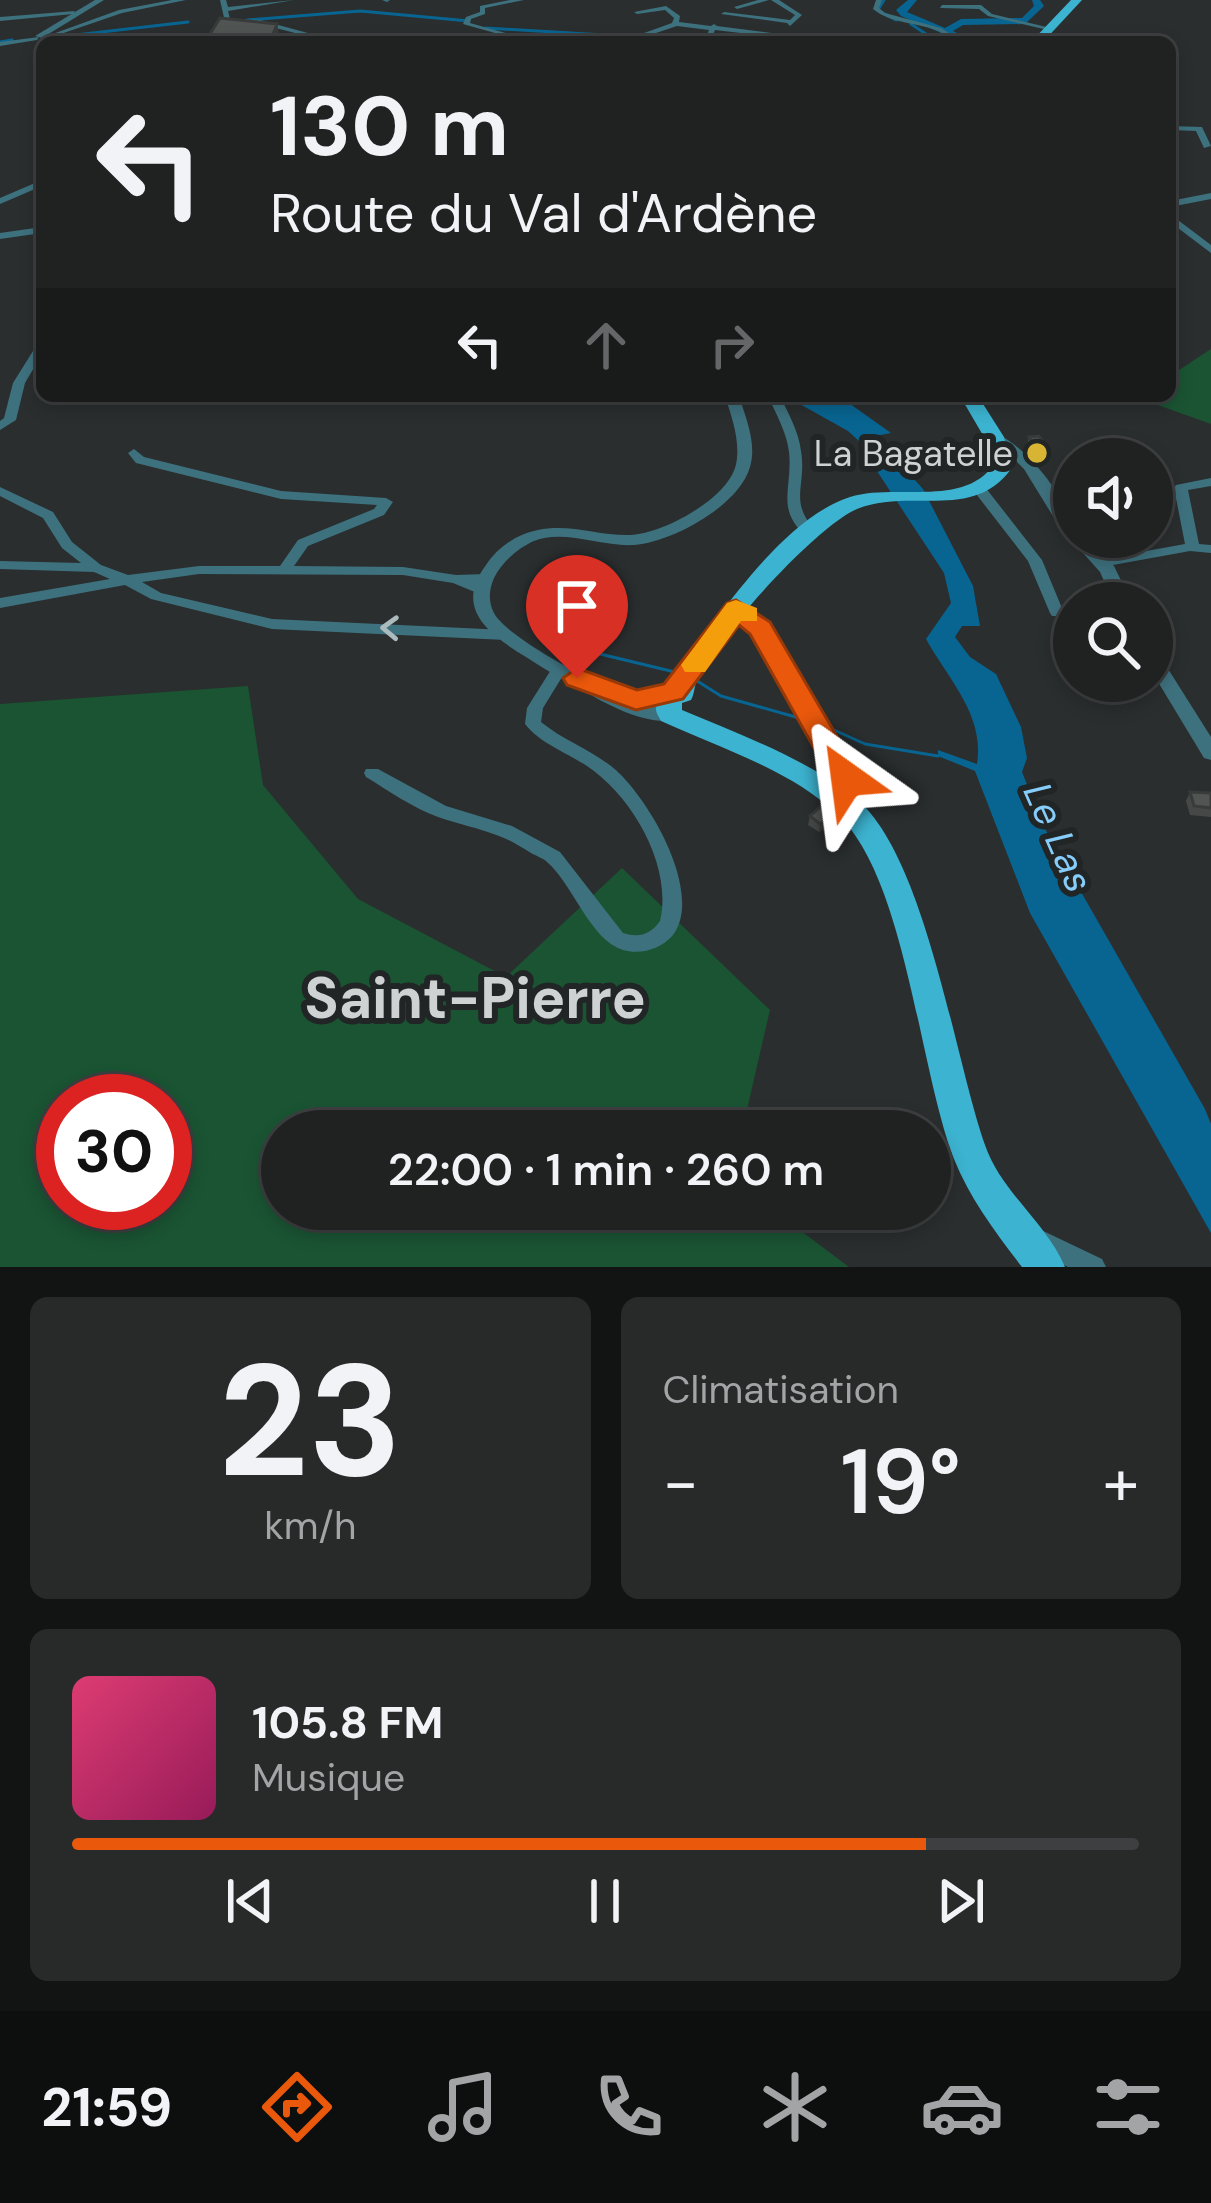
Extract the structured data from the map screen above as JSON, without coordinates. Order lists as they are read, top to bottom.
{
  "districts": ["Saint-Pierre"],
  "water": ["Le Las"],
  "places": ["La Bagatelle"],
  "page": {
    "turn": ["130 m", "Route du Val d'Ardène"],
    "limit": "30",
    "trip": "22:00 · 1 min · 260 m",
    "tile": [
      ["23", "km/h"],
      "Climatisation"
    ],
    "heat": ["−", "19°", "+"],
    "song": ["105.8 FM", "Musique"],
    "tabs": "21:59"
  }
}
